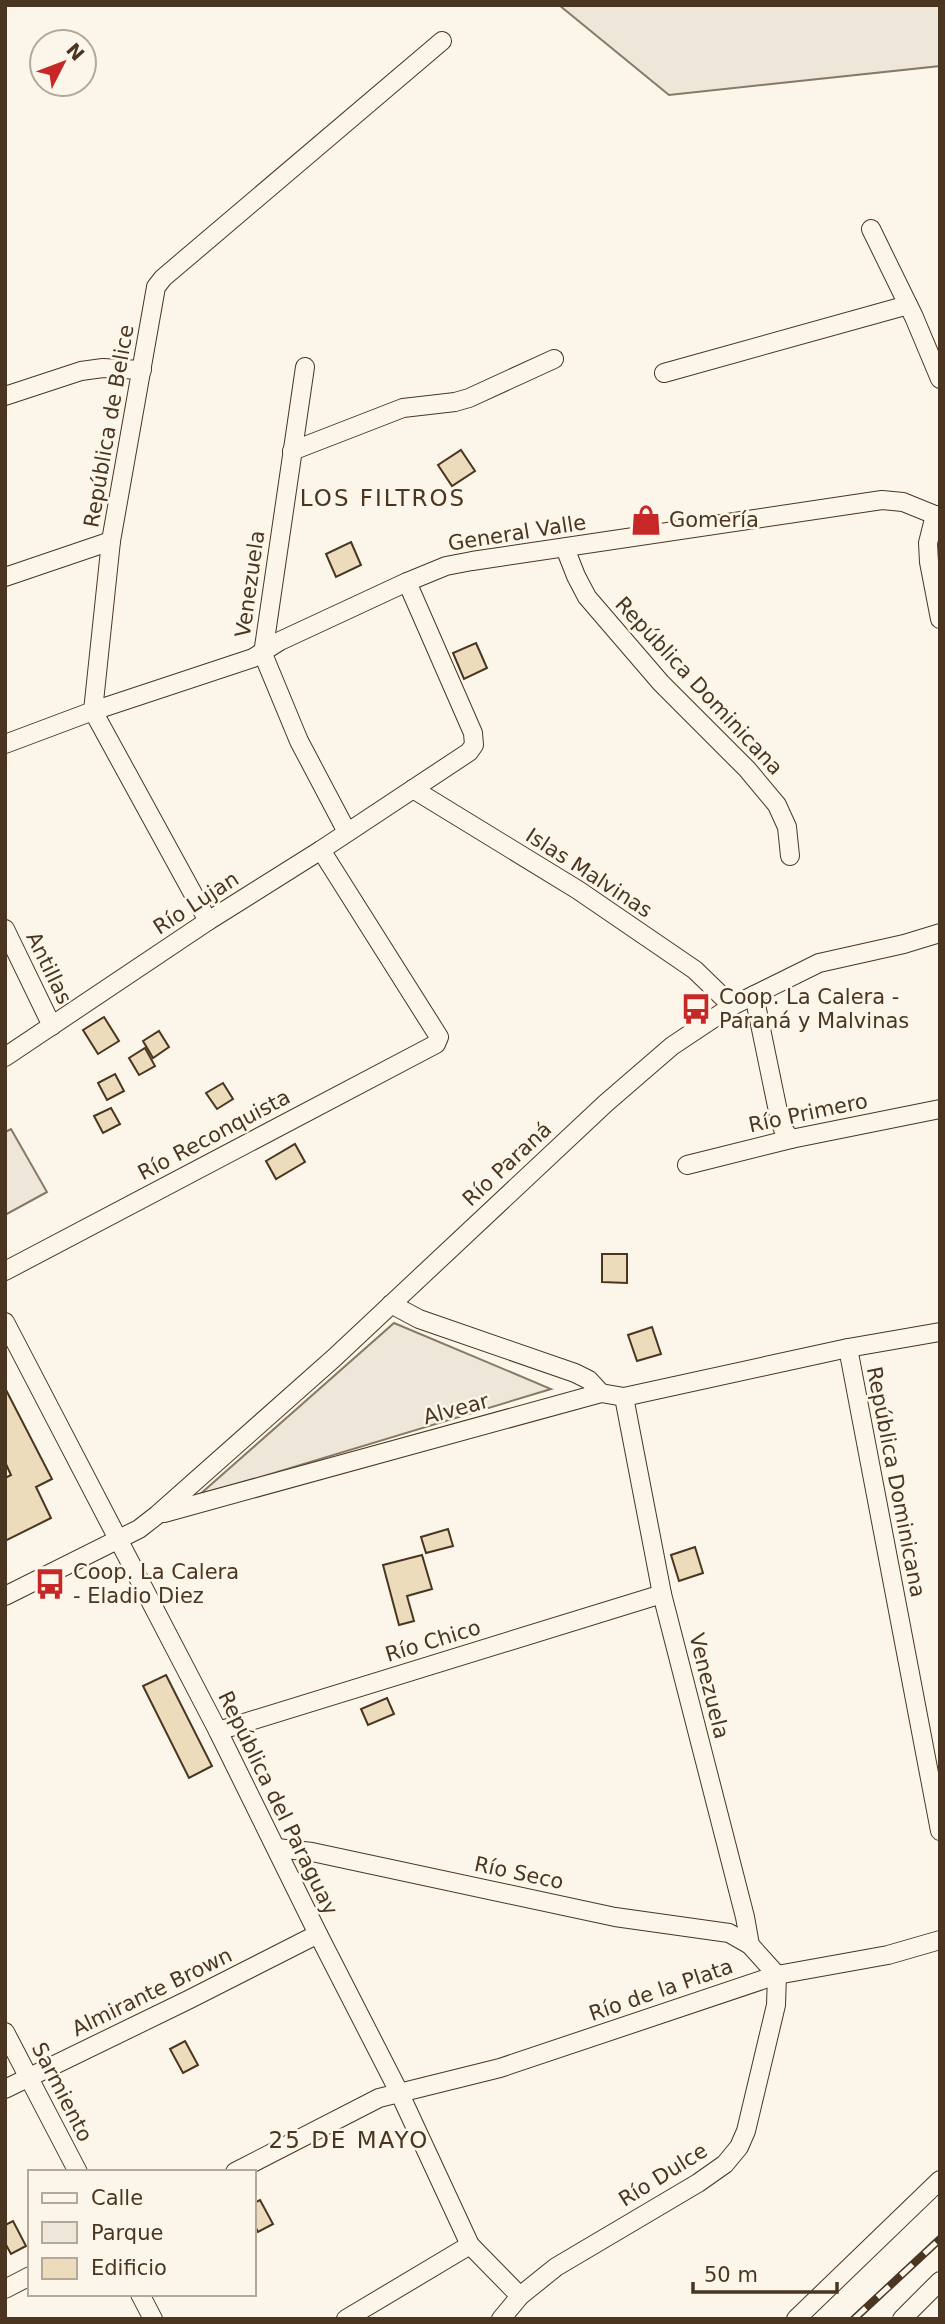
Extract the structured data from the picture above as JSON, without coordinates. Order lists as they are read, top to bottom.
{
  "streets": {
    "street": [
      "República de Belice",
      "General Valle",
      "Venezuela",
      "República Dominicana",
      "Islas Malvinas",
      "Río Lujan",
      "Antillas",
      "Río Primero",
      "Río Reconquista",
      "Río Paraná",
      "Alvear",
      "Río Chico",
      "República del Paraguay",
      "Río Seco",
      "Río de la Plata",
      "Almirante Brown",
      "Sarmiento",
      "Río Dulce"
    ]
  },
  "crossings": [
    ["República de Belice", "General Valle"],
    ["General Valle", "Venezuela"],
    ["General Valle", "República Dominicana"],
    ["General Valle", "Río Lujan"],
    ["Venezuela", "Río Lujan"],
    ["Venezuela", "Alvear"],
    ["Venezuela", "Río Chico"],
    ["Venezuela", "Río Seco"],
    ["República Dominicana", "Alvear"],
    ["Islas Malvinas", "Río Lujan"],
    ["Islas Malvinas", "Río Paraná"],
    ["Río Lujan", "Antillas"],
    ["Río Lujan", "Río Reconquista"],
    ["Río Paraná", "Alvear"],
    ["Alvear", "República del Paraguay"],
    ["Río Chico", "República del Paraguay"],
    ["República del Paraguay", "Río Seco"],
    ["República del Paraguay", "Río de la Plata"],
    ["República del Paraguay", "Almirante Brown"],
    ["República del Paraguay", "Río Dulce"],
    ["Río de la Plata", "Río Dulce"],
    ["Almirante Brown", "Sarmiento"]
  ],
  "districts": ["LOS FILTROS", "25 DE MAYO"],
  "places": {
    "shop": ["Gomería"],
    "bus stop": ["Coop. La Calera - Paraná y Malvinas", "Coop. La Calera - Eladio Diez"]
  },
  "legend": ["Calle", "Parque", "Edificio"],
  "scale_bar": "50 m",
  "north": "top right"
}
